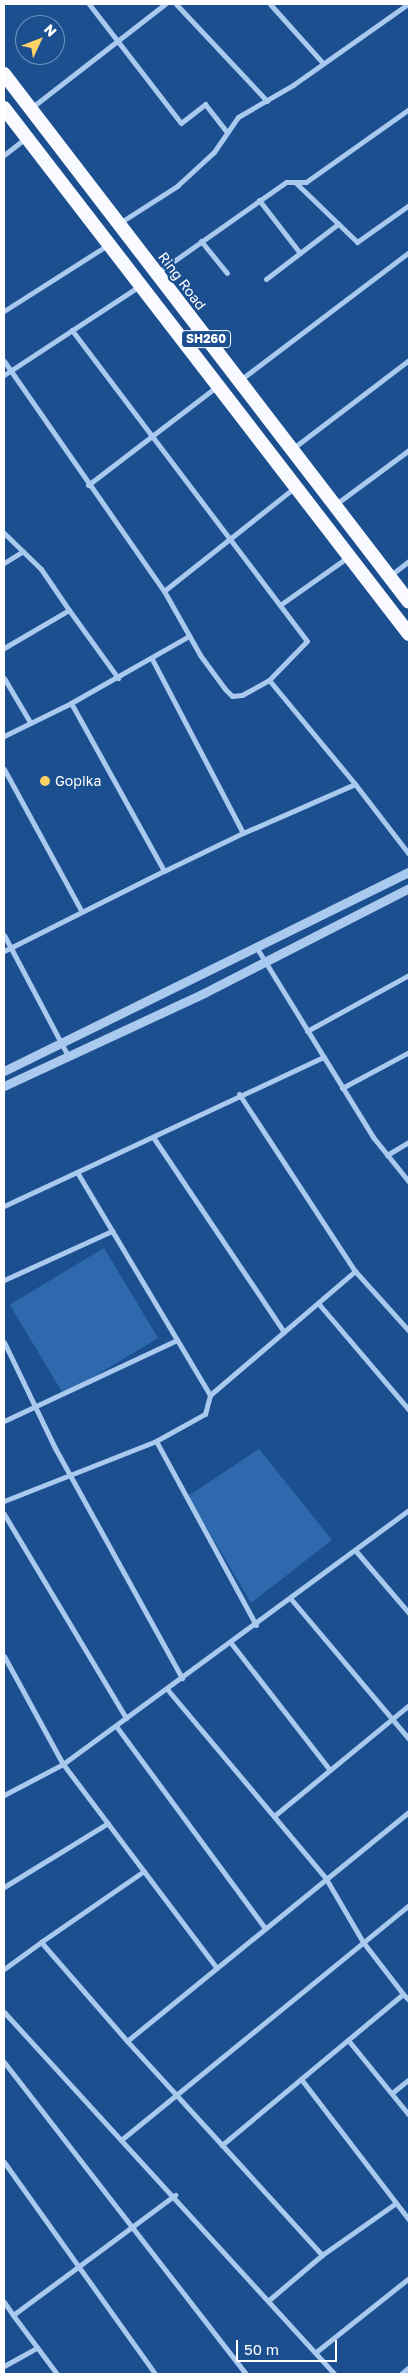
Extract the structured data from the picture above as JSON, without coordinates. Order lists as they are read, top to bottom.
{
  "streets": {
    "highway": ["Ring Road", "SH260"]
  },
  "places": ["Gopika"],
  "scale_bar": "50 m",
  "north": "top right"
}
